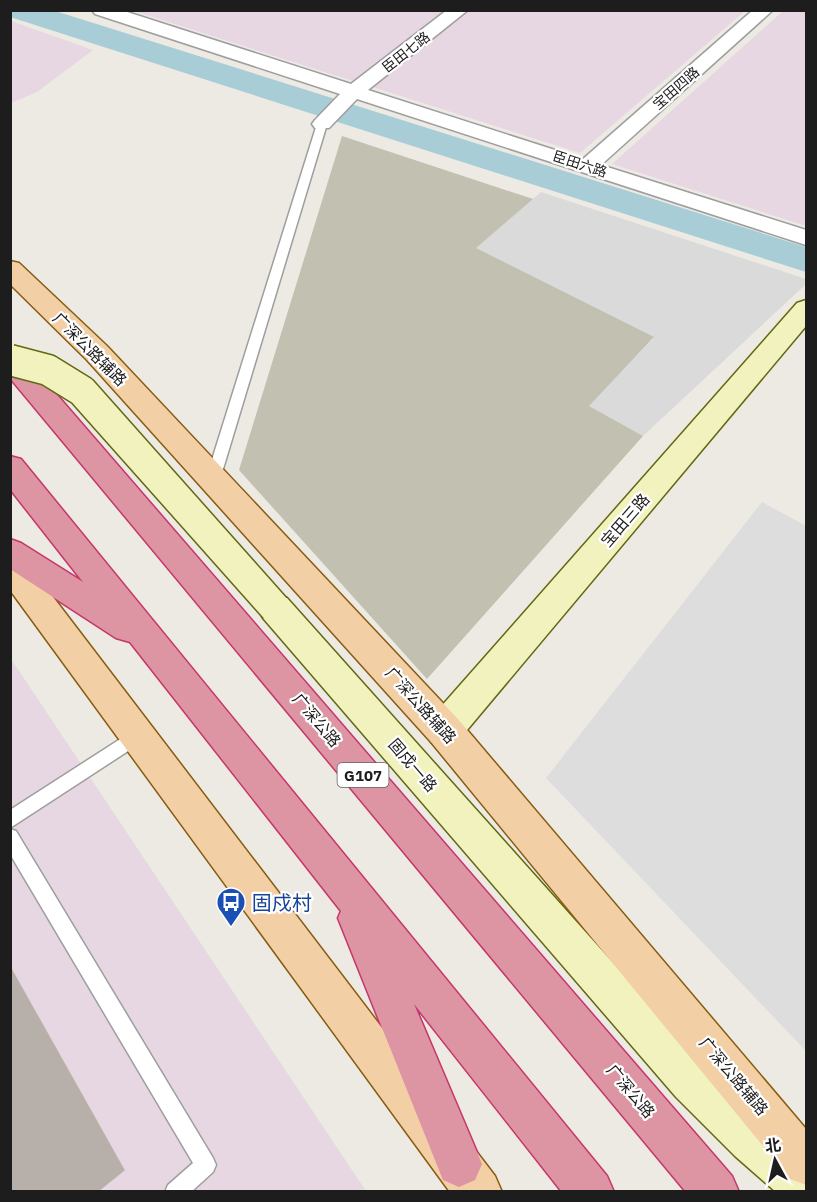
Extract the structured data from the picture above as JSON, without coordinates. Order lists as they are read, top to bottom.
{
  "streets": {
    "highway": ["广深公路", "G107"],
    "main road": ["广深公路辅路"],
    "street": [
      "臣田七路",
      "宝田四路",
      "臣田六路",
      "宝田三路",
      "固戍一路"
    ]
  },
  "crossings": [
    ["臣田七路", "臣田六路"],
    ["宝田四路", "臣田六路"],
    ["广深公路辅路", "宝田三路"],
    ["广深公路", "固戍一路"]
  ],
  "places": {
    "bus stop": ["固戍村"]
  },
  "north": "top"
}
